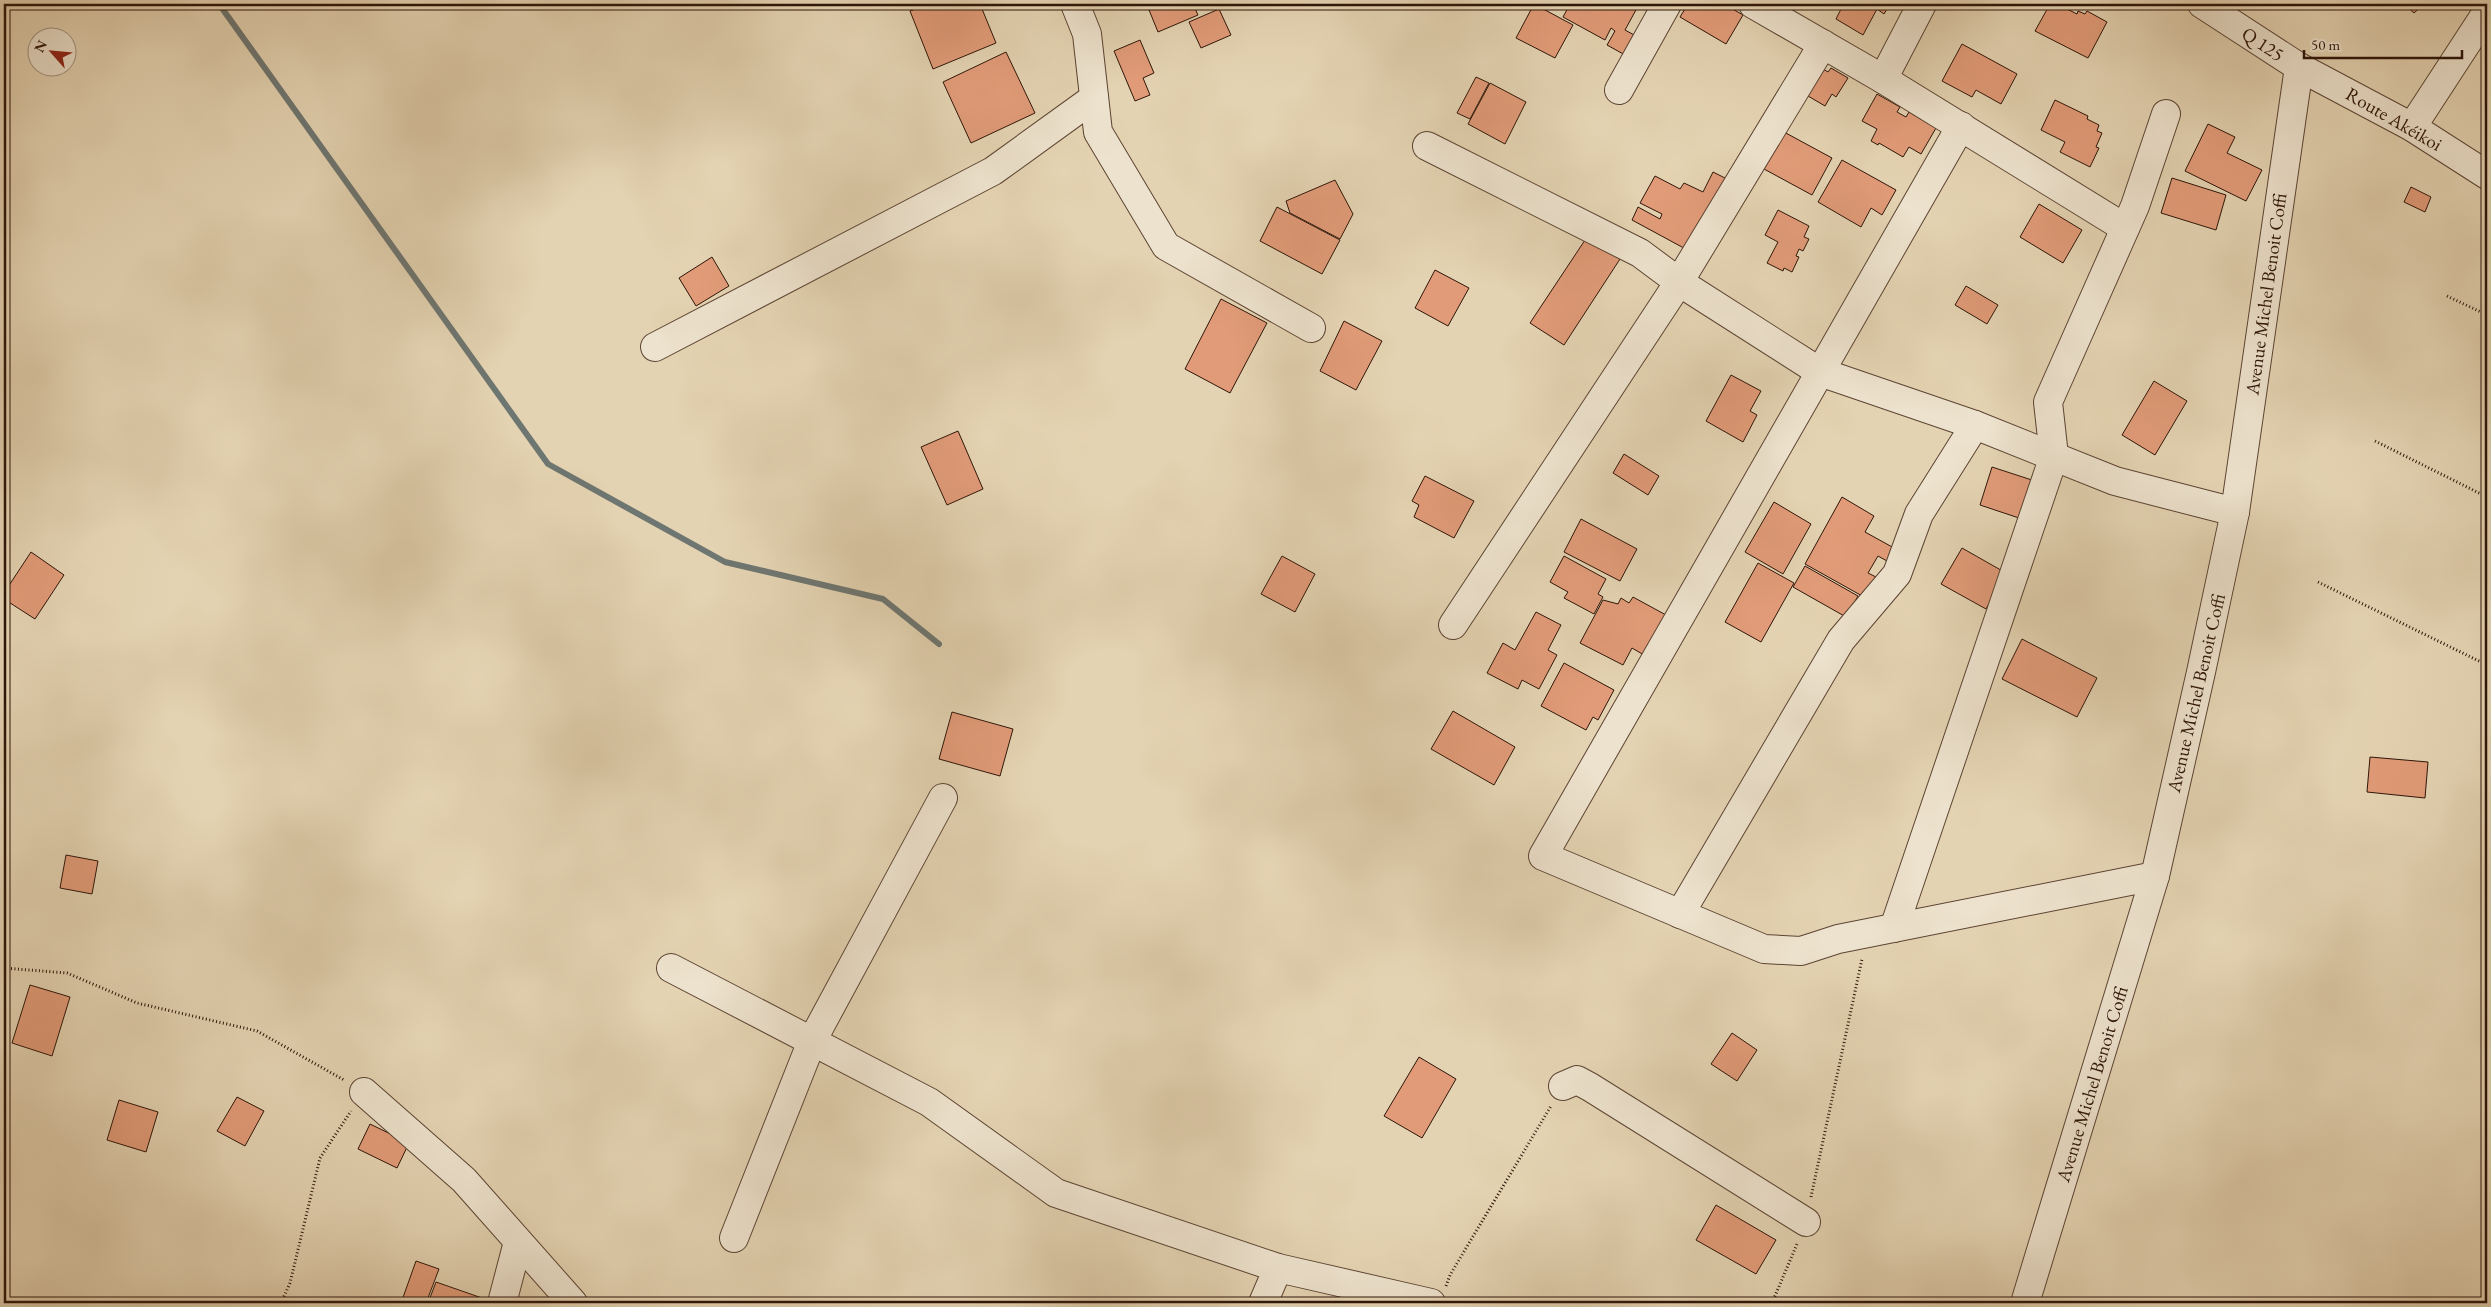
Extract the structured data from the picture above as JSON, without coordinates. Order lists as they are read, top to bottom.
{
  "streets": {
    "street": ["Q 125", "Route Akéikoi", "Avenue Michel Benoit Coffi"]
  },
  "crossings": [
    ["Q 125", "Route Akéikoi"],
    ["Q 125", "Avenue Michel Benoit Coffi"],
    ["Route Akéikoi", "Avenue Michel Benoit Coffi"]
  ],
  "scale_bar": "50 m",
  "north": "top left"
}
